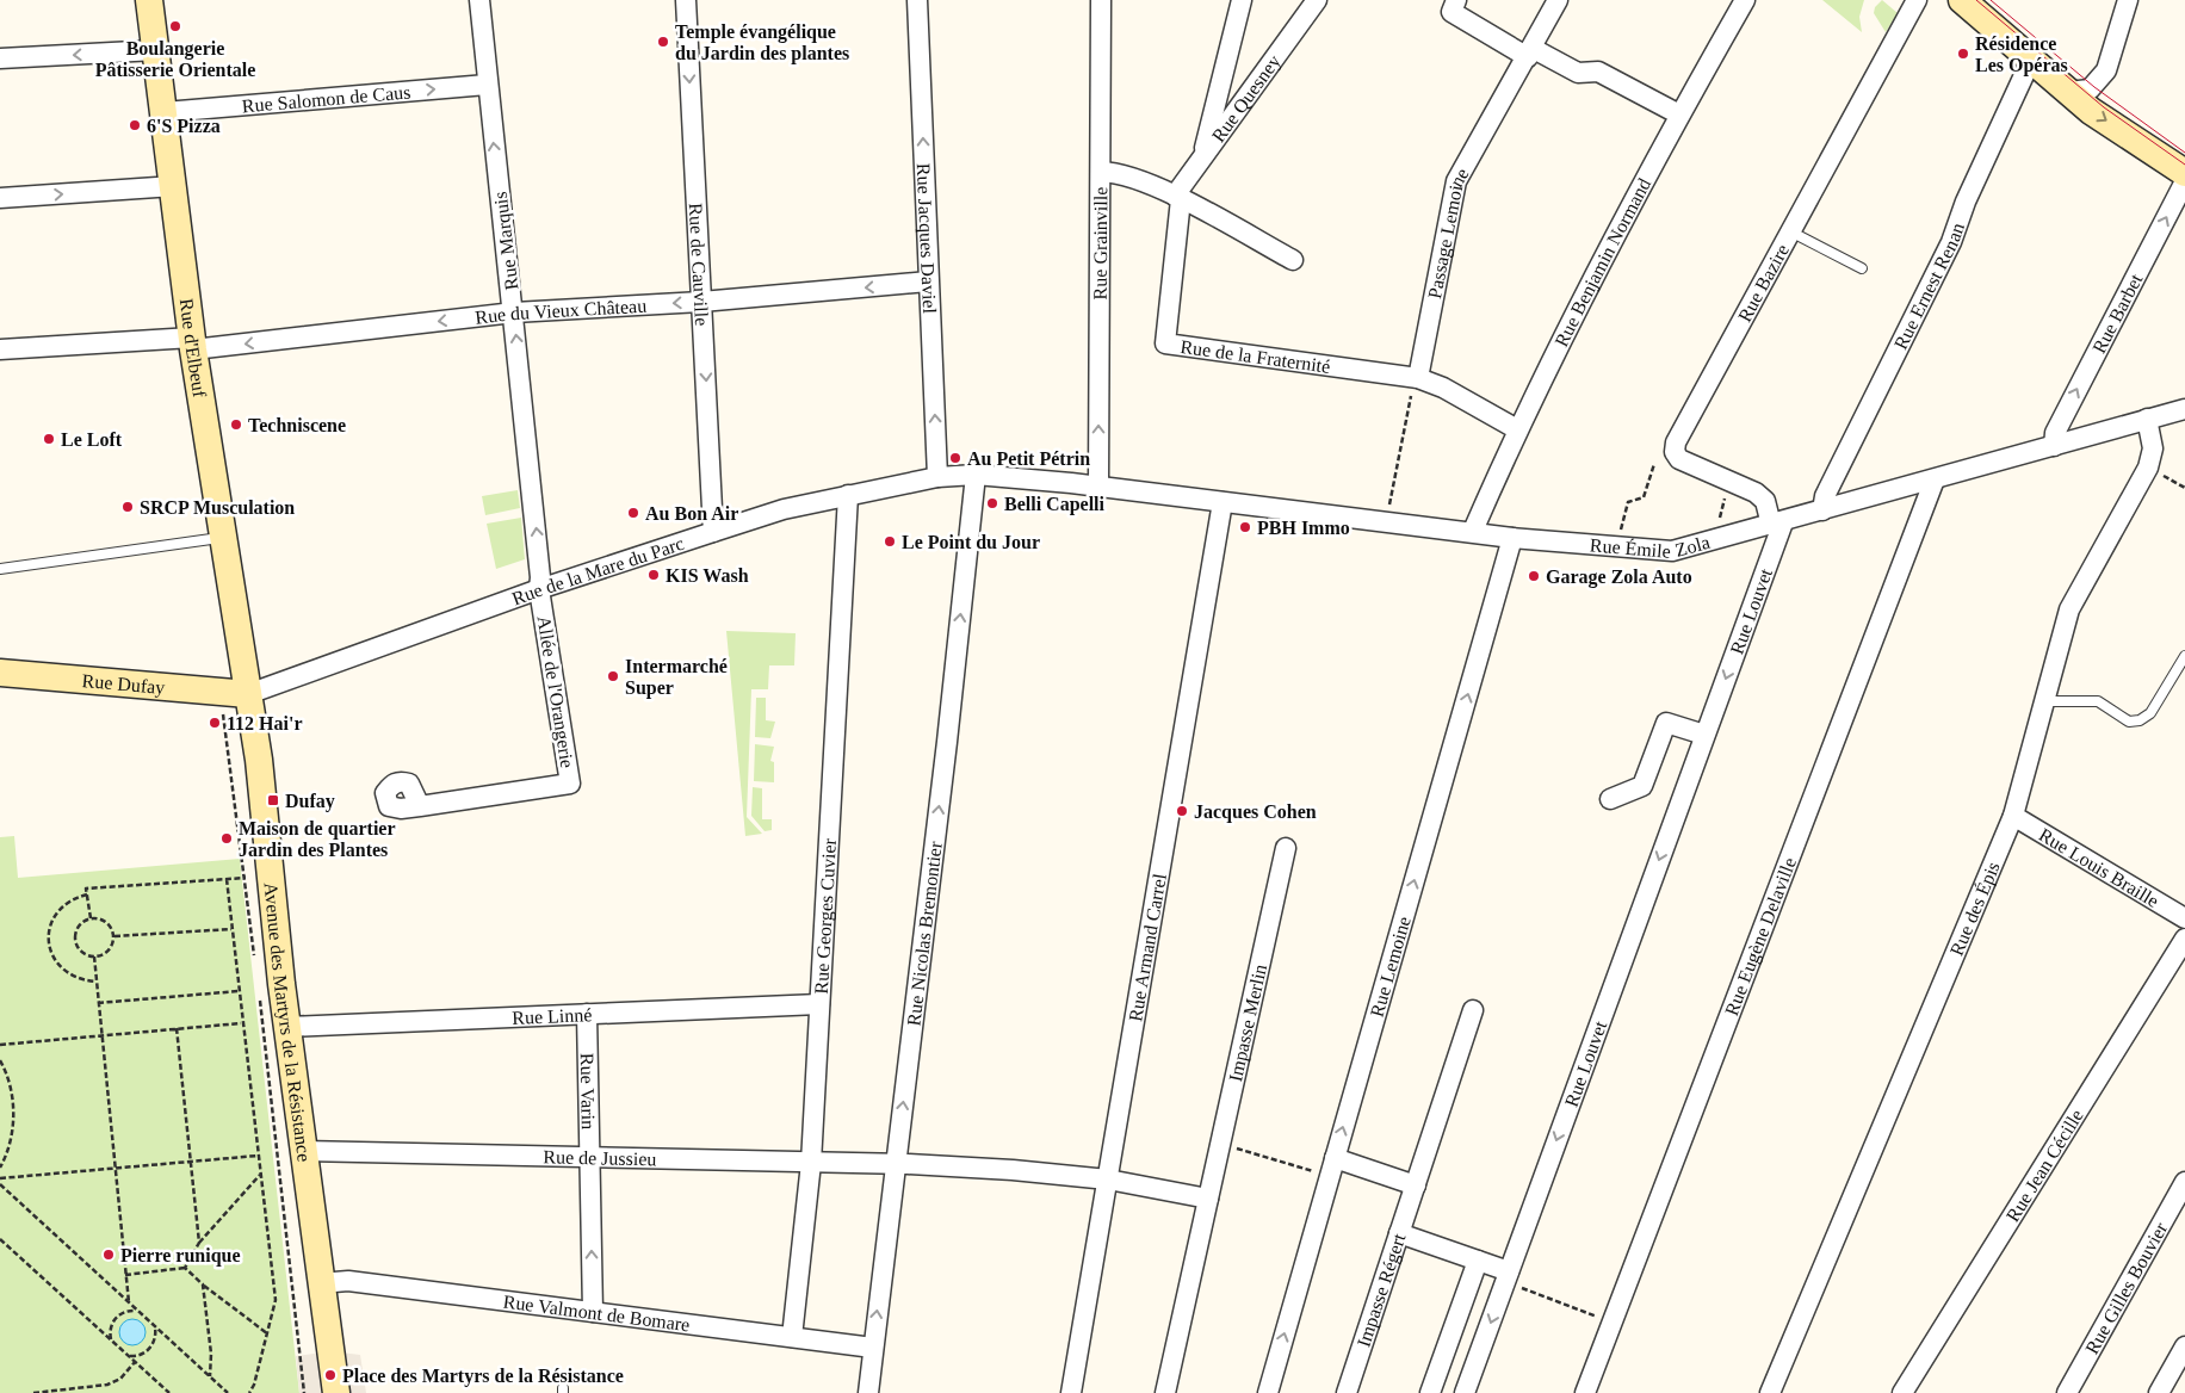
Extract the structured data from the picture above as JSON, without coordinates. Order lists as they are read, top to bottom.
{
  "streets": {
    "main road": ["Rue d'Elbeuf", "Rue Dufay", "Avenue des Martyrs de la Résistance"],
    "street": [
      "Rue Quesney",
      "Rue Salomon de Caus",
      "Passage Lemoine",
      "Rue Jacques Daviel",
      "Rue Marquis",
      "Rue Grainville",
      "Rue Benjamin Normand",
      "Rue de Cauville",
      "Rue Bazire",
      "Rue Ernest Renan",
      "Rue du Vieux Château",
      "Rue Barbet",
      "Rue de la Fraternité",
      "Rue Émile Zola",
      "Rue de la Mare du Parc",
      "Rue Louvet",
      "Allée de l'Orangerie",
      "Rue Louis Braille",
      "Rue des Épis",
      "Rue Georges Cuvier",
      "Rue Nicolas Bremontier",
      "Rue Eugène Delaville",
      "Rue Armand Carrel",
      "Rue Lemoine",
      "Rue Linné",
      "Impasse Merlin",
      "Rue Varin",
      "Rue de Jussieu",
      "Rue Jean Cécille",
      "Rue Gilles Bouvier",
      "Impasse Régert",
      "Rue Valmont de Bomare"
    ]
  },
  "crossings": [
    ["Rue Quesney", "Rue de la Fraternité"],
    ["Rue Salomon de Caus", "Rue Marquis"],
    ["Rue Salomon de Caus", "Rue d'Elbeuf"],
    ["Passage Lemoine", "Rue de la Fraternité"],
    ["Rue Jacques Daviel", "Rue du Vieux Château"],
    ["Rue Jacques Daviel", "Rue de la Mare du Parc"],
    ["Rue Marquis", "Rue du Vieux Château"],
    ["Rue Marquis", "Rue de la Mare du Parc"],
    ["Rue Marquis", "Allée de l'Orangerie"],
    ["Rue Grainville", "Rue Émile Zola"],
    ["Rue Grainville", "Rue de la Mare du Parc"],
    ["Rue Benjamin Normand", "Rue Émile Zola"],
    ["Rue de Cauville", "Rue du Vieux Château"],
    ["Rue de Cauville", "Rue de la Mare du Parc"],
    ["Rue Bazire", "Rue Émile Zola"],
    ["Rue Bazire", "Rue Louvet"],
    ["Rue Ernest Renan", "Rue Émile Zola"],
    ["Rue du Vieux Château", "Rue d'Elbeuf"],
    ["Rue Barbet", "Rue Émile Zola"],
    ["Rue d'Elbeuf", "Rue de la Mare du Parc"],
    ["Rue d'Elbeuf", "Rue Dufay"],
    ["Rue d'Elbeuf", "Avenue des Martyrs de la Résistance"],
    ["Rue Émile Zola", "Rue de la Mare du Parc"],
    ["Rue Émile Zola", "Rue Louvet"],
    ["Rue Émile Zola", "Rue des Épis"],
    ["Rue Émile Zola", "Rue Eugène Delaville"],
    ["Rue Émile Zola", "Rue Armand Carrel"],
    ["Rue Émile Zola", "Rue Lemoine"],
    ["Rue de la Mare du Parc", "Rue Dufay"],
    ["Rue de la Mare du Parc", "Allée de l'Orangerie"],
    ["Rue de la Mare du Parc", "Rue Georges Cuvier"],
    ["Rue de la Mare du Parc", "Rue Nicolas Bremontier"],
    ["Rue de la Mare du Parc", "Avenue des Martyrs de la Résistance"],
    ["Rue Dufay", "Avenue des Martyrs de la Résistance"],
    ["Rue Louis Braille", "Rue des Épis"],
    ["Rue Georges Cuvier", "Rue Linné"],
    ["Rue Georges Cuvier", "Rue de Jussieu"],
    ["Rue Georges Cuvier", "Rue Valmont de Bomare"],
    ["Rue Nicolas Bremontier", "Rue de Jussieu"],
    ["Rue Nicolas Bremontier", "Rue Valmont de Bomare"],
    ["Rue Armand Carrel", "Rue de Jussieu"],
    ["Rue Linné", "Avenue des Martyrs de la Résistance"],
    ["Rue Linné", "Rue Varin"],
    ["Avenue des Martyrs de la Résistance", "Rue de Jussieu"],
    ["Avenue des Martyrs de la Résistance", "Rue Valmont de Bomare"],
    ["Rue Varin", "Rue de Jussieu"],
    ["Rue Varin", "Rue Valmont de Bomare"]
  ],
  "one_way": [
    "Rue Salomon de Caus",
    "Rue Jacques Daviel",
    "Rue Marquis",
    "Rue Grainville",
    "Rue de Cauville",
    "Rue du Vieux Château",
    "Rue Barbet",
    "Rue Louvet",
    "Rue Nicolas Bremontier",
    "Rue Lemoine",
    "Rue Varin"
  ],
  "places": {
    "other": [
      "Boulangerie Pâtisserie Orientale",
      "Temple évangélique du Jardin des plantes",
      "Résidence Les Opéras",
      "6'S Pizza",
      "Techniscene",
      "Le Loft",
      "Au Petit Pétrin",
      "Belli Capelli",
      "SRCP Musculation",
      "Au Bon Air",
      "PBH Immo",
      "Le Point du Jour",
      "KIS Wash",
      "Garage Zola Auto",
      "Intermarché Super",
      "112 Hai'r",
      "Jacques Cohen",
      "Maison de quartier Jardin des Plantes",
      "Pierre runique",
      "Place des Martyrs de la Résistance"
    ],
    "transit": ["Dufay"]
  }
}
